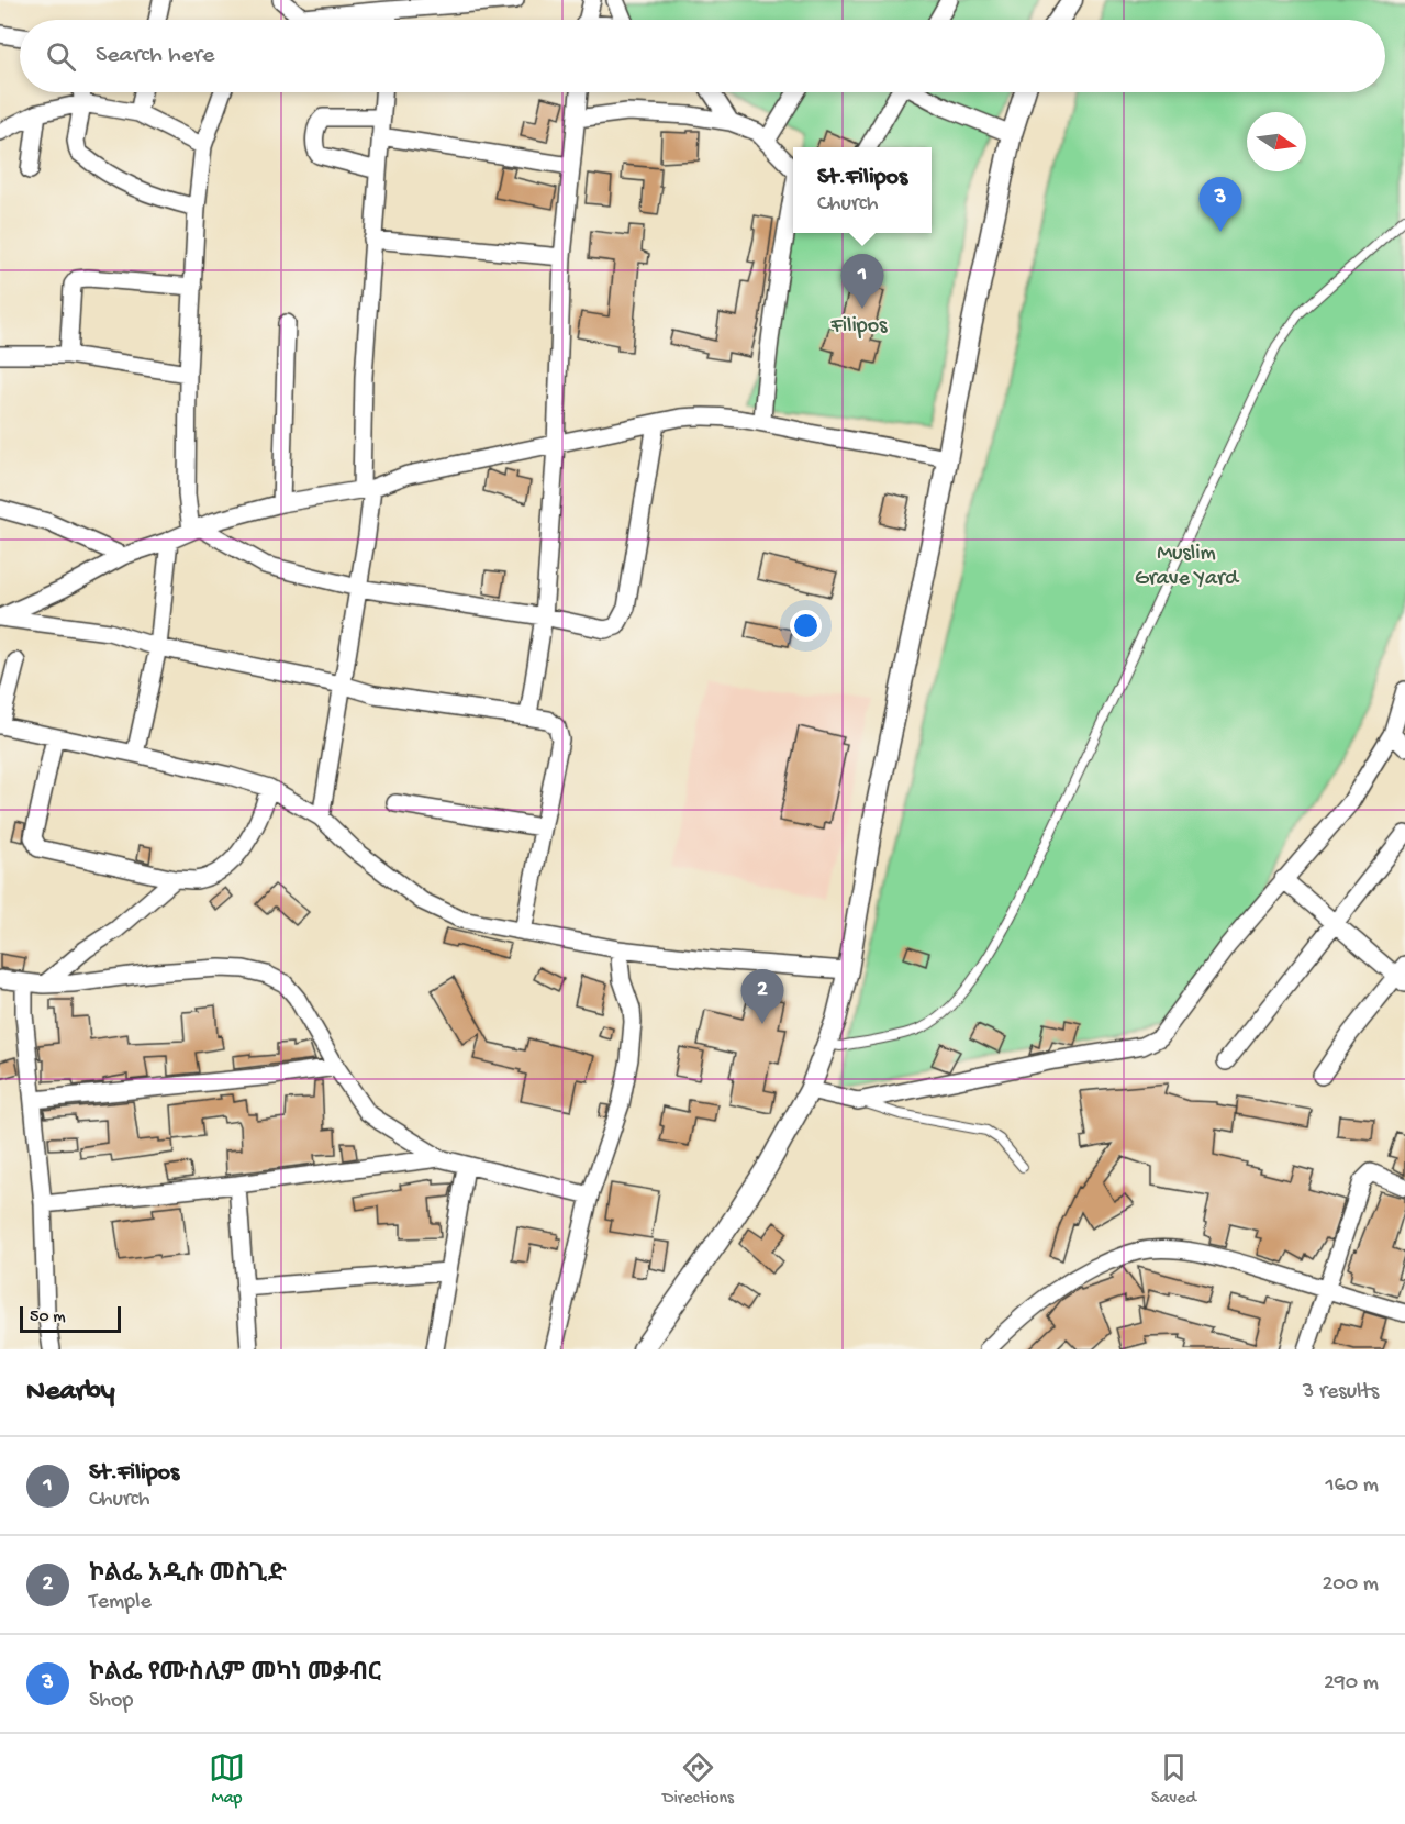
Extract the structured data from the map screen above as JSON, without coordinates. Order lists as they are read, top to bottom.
{
  "parks": ["Filipos", "Muslim Grave Yard"],
  "scale_bar": "50 m",
  "north": "right",
  "page": {
    "search": "Search here",
    "popup": ["St.Filipos", "Church"],
    "pins": ["3", "1", "2"],
    "scale": "50 m",
    "heading": ["Nearby", "3 results"],
    "list": [
      {
        "mark": "1",
        "name": "St.Filipos",
        "note": "Church",
        "value": "160 m"
      },
      {
        "mark": "2",
        "name": "ኮልፌ አዲሱ መስጊድ",
        "note": "Temple",
        "value": "200 m"
      },
      {
        "mark": "3",
        "name": "ኮልፌ የሙስሊም መካነ መቃብር",
        "note": "Shop",
        "value": "290 m"
      }
    ],
    "nav": ["Map", "Directions", "Saved"]
  }
}
